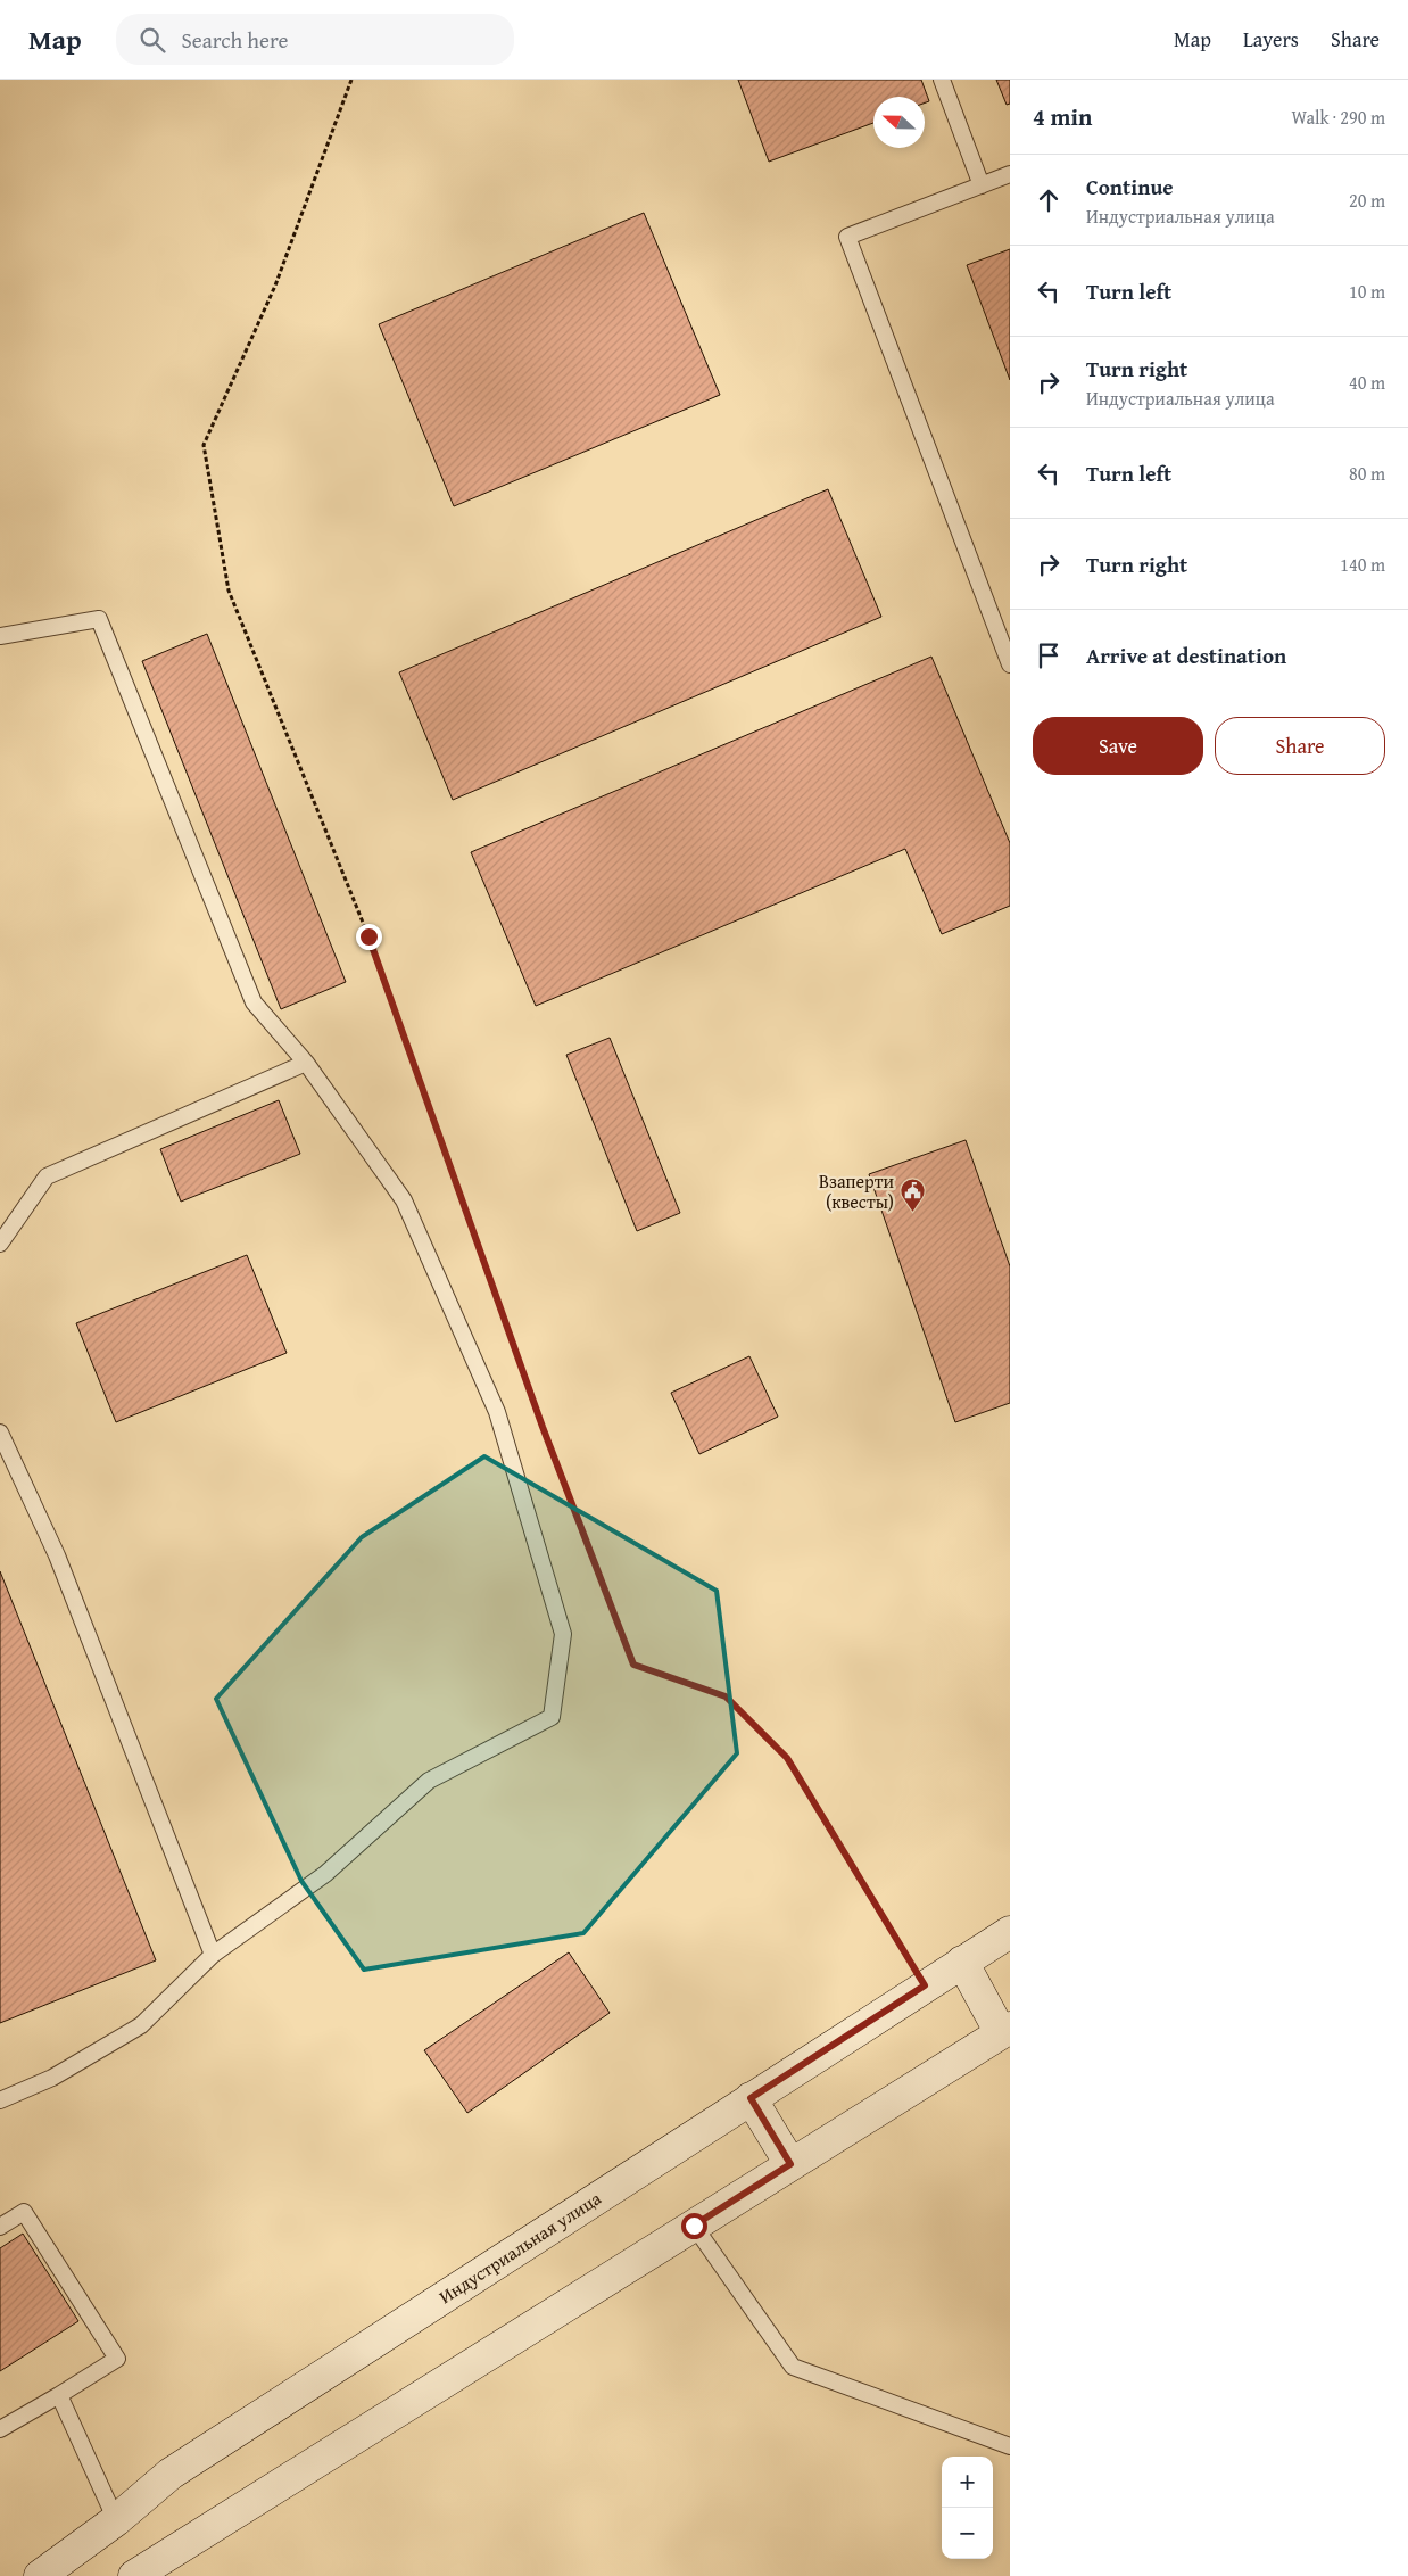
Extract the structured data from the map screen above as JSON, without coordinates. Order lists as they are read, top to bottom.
{
  "streets": {
    "street": ["Индустриальная улица"]
  },
  "places": {
    "public building": ["Взаперти (квесты)"]
  },
  "north": "left",
  "page": {
    "header": "Map",
    "search": "Search here",
    "nav": ["Map", "Layers", "Share"],
    "heading": ["4 min", "Walk · 290 m"],
    "list": [
      ["Continue", "Индустриальная улица", "20 m"],
      ["Turn left", "10 m"],
      ["Turn right", "Индустриальная улица", "40 m"],
      ["Turn left", "80 m"],
      ["Turn right", "140 m"],
      "Arrive at destination"
    ],
    "buttons": ["Save", "Share"],
    "map_buttons": ["+", "−"]
  }
}
